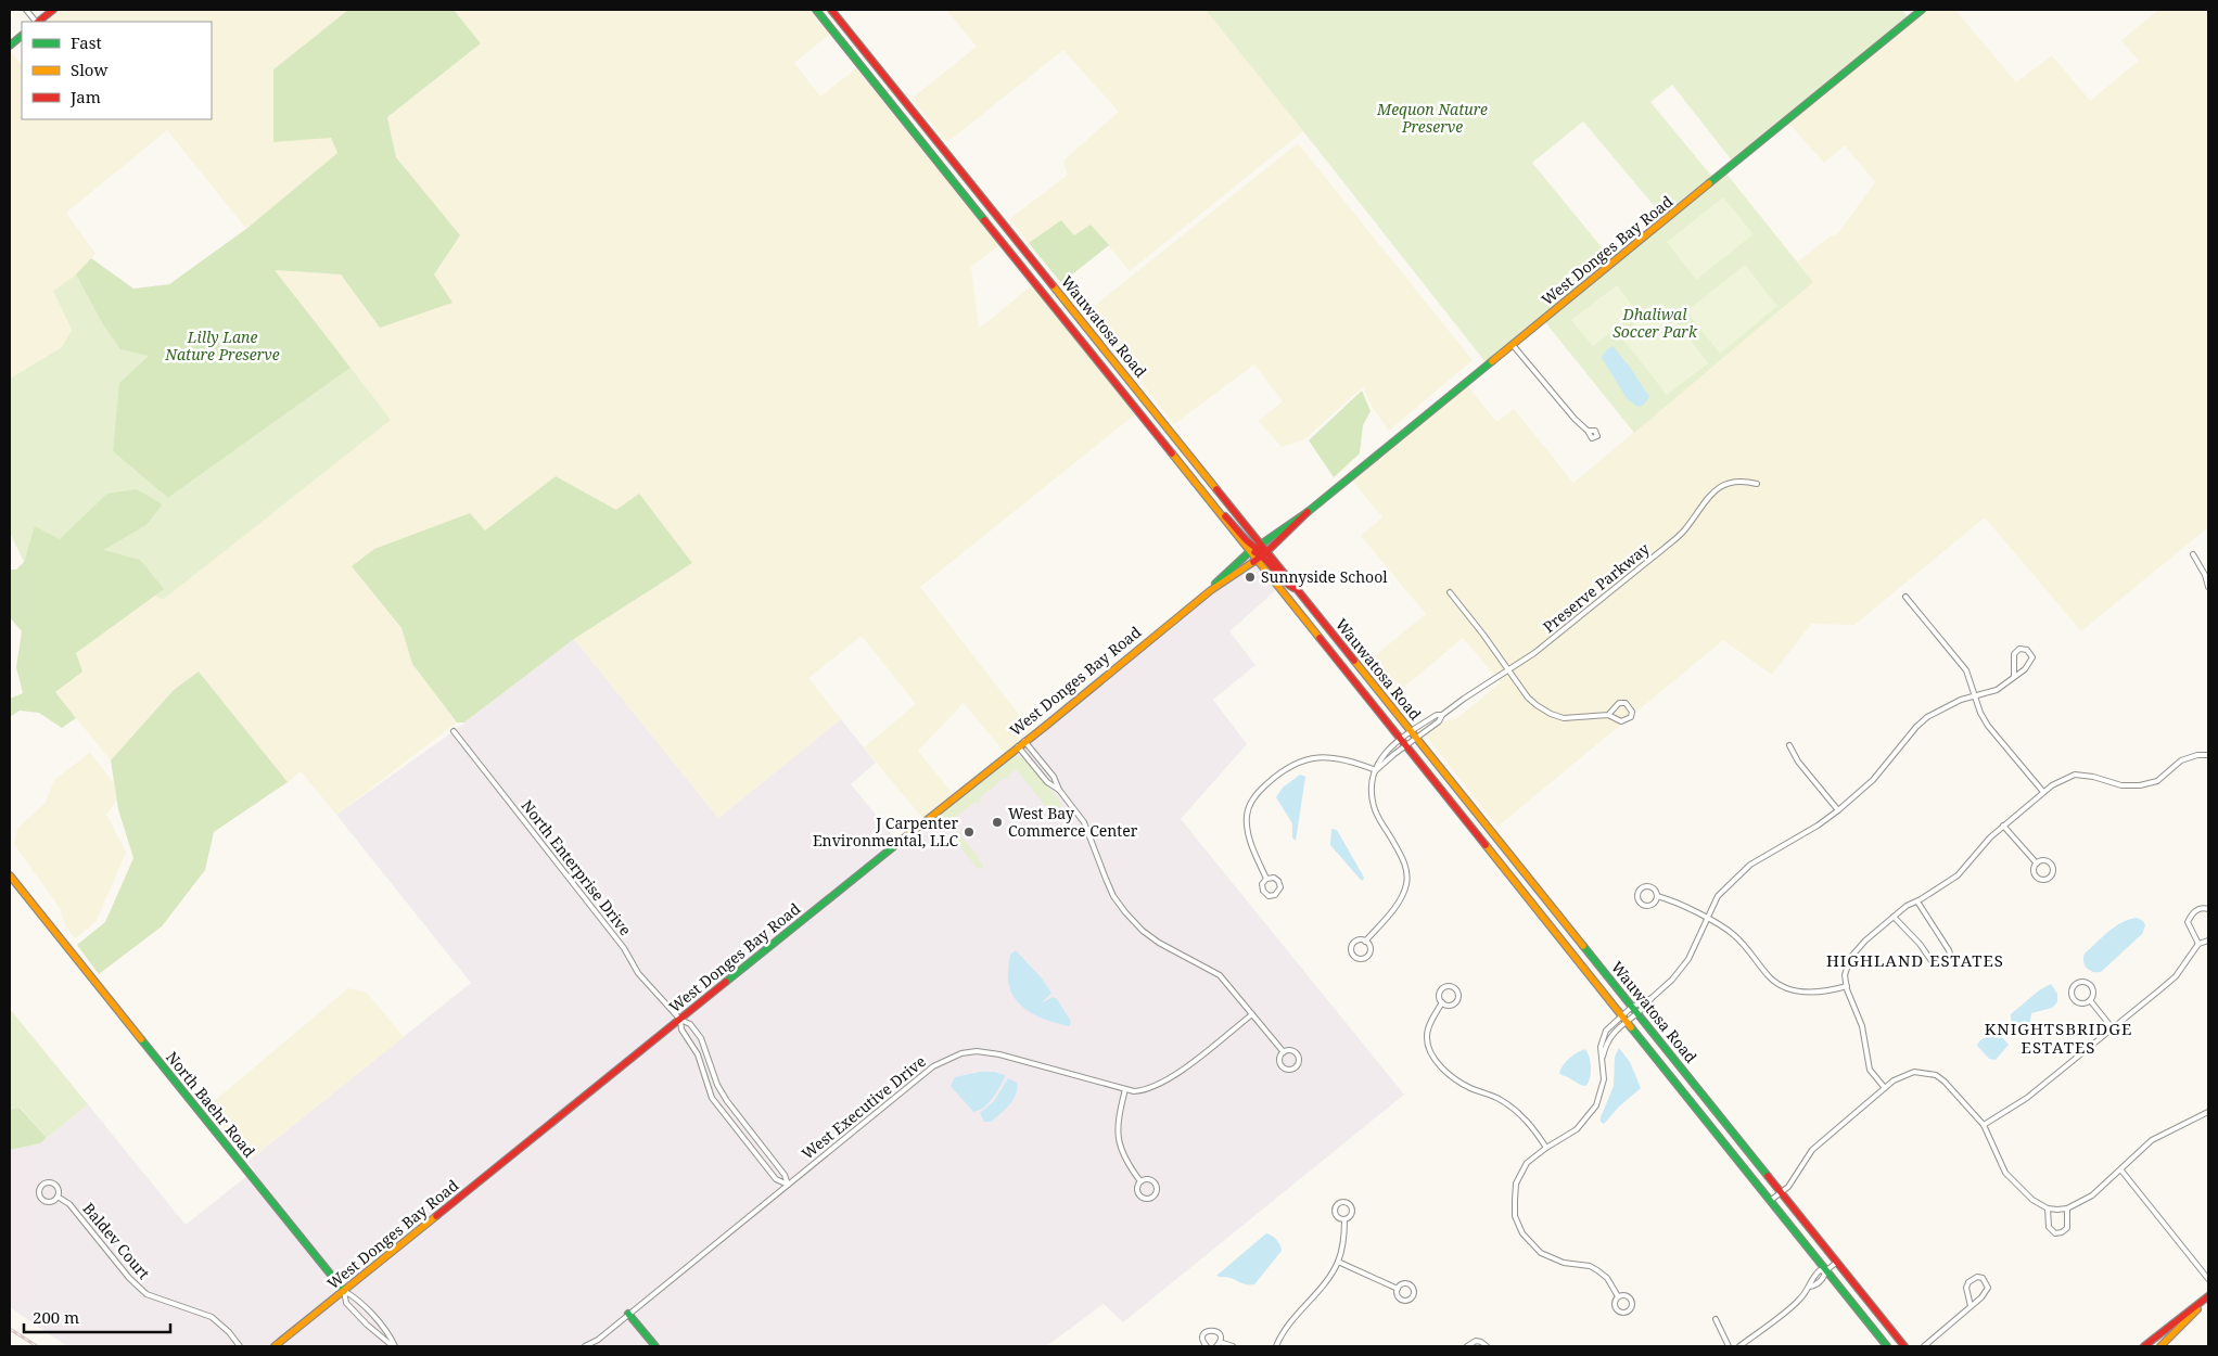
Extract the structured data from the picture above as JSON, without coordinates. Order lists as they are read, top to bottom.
{
  "streets": {
    "main road": ["West Donges Bay Road", "Wauwatosa Road", "North Baehr Road"],
    "street": [
      "Preserve Parkway",
      "North Enterprise Drive",
      "West Executive Drive",
      "Baldev Court"
    ]
  },
  "crossings": [
    ["West Donges Bay Road", "Wauwatosa Road"],
    ["West Donges Bay Road", "North Enterprise Drive"],
    ["West Donges Bay Road", "North Baehr Road"],
    ["Wauwatosa Road", "Preserve Parkway"],
    ["North Enterprise Drive", "West Executive Drive"]
  ],
  "districts": ["HIGHLAND ESTATES", "KNIGHTSBRIDGE ESTATES"],
  "parks": ["Mequon Nature Preserve", "Dhaliwal Soccer Park", "Lilly Lane Nature Preserve"],
  "places": ["Sunnyside School", "West Bay Commerce Center", "J Carpenter Environmental, LLC"],
  "legend": ["Fast", "Slow", "Jam"],
  "scale_bar": "200 m"
}
